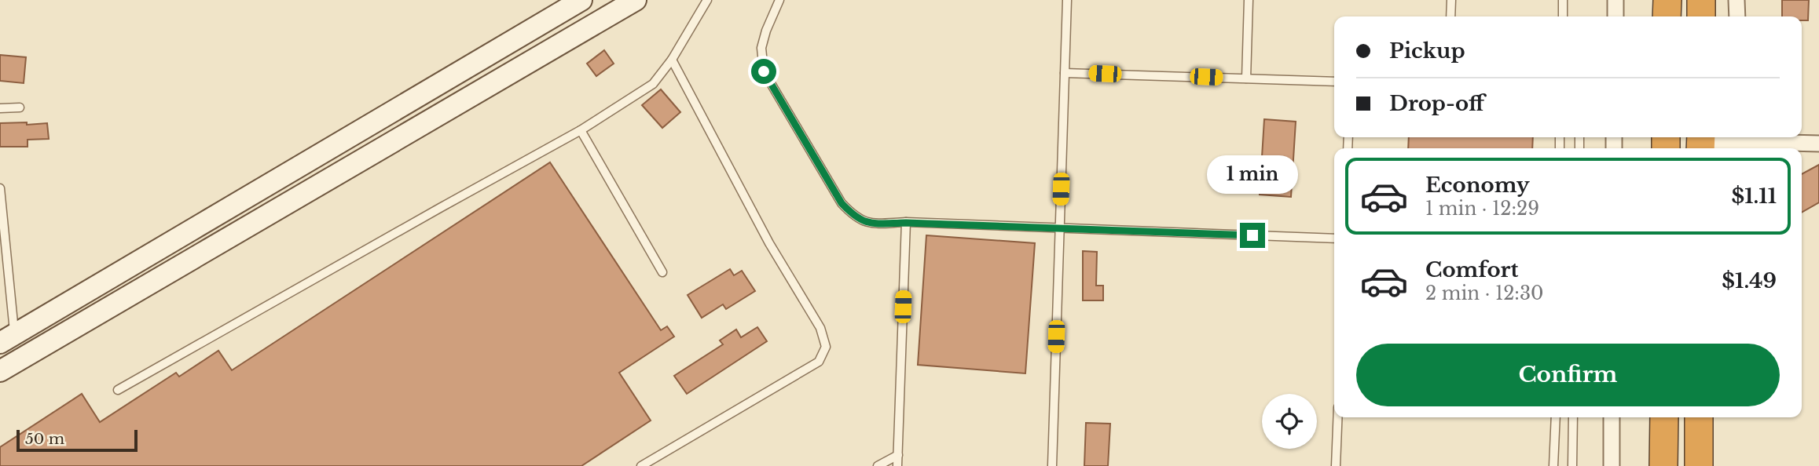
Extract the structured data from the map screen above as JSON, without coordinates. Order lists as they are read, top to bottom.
{
  "scale_bar": "50 m",
  "page": {
    "banner": ["Pickup", "Drop-off"],
    "bubble": "1 min",
    "list": [
      {
        "name": "Economy",
        "note": "1 min · 12:29",
        "value": "$1.11"
      },
      {
        "name": "Comfort",
        "note": "2 min · 12:30",
        "value": "$1.49"
      }
    ],
    "buttons": "Confirm",
    "scale": "50 m"
  }
}
